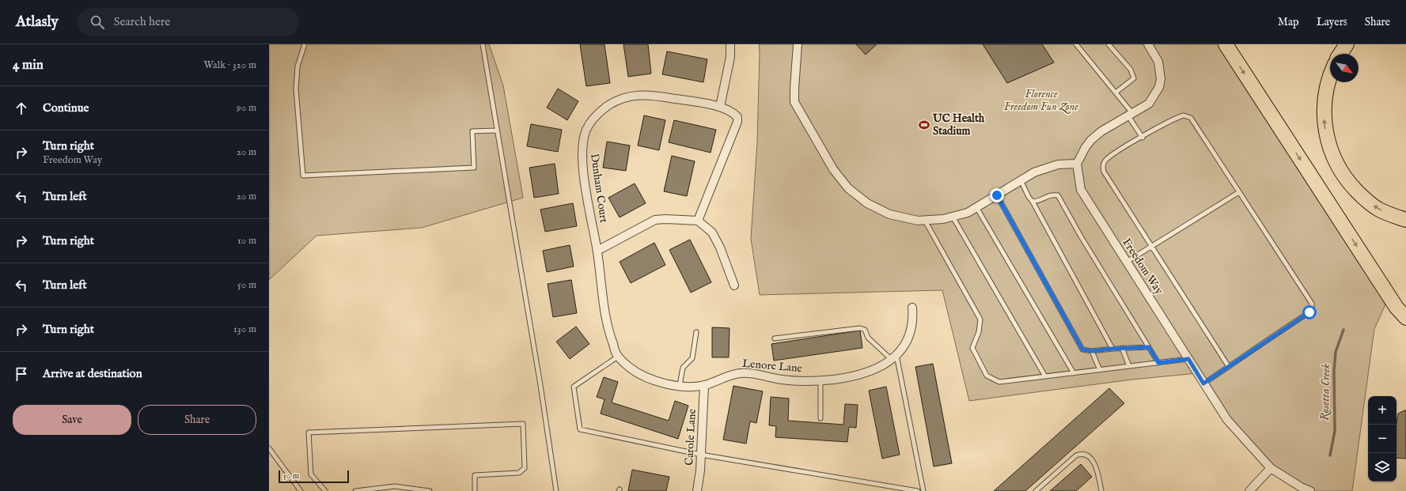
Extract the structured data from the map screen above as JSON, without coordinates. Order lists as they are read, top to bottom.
{
  "streets": {
    "street": [
      "Dunham Court",
      "Freedom Way",
      "Lenore Lane",
      "Carole Lane"
    ]
  },
  "crossings": [
    ["Dunham Court", "Lenore Lane"],
    ["Dunham Court", "Carole Lane"],
    ["Lenore Lane", "Carole Lane"]
  ],
  "water": ["Rosetta Creek"],
  "parks": ["Florence Freedom Fun Zone"],
  "places": {
    "sports": ["UC Health Stadium"]
  },
  "scale_bar": "50 m",
  "north": "bottom right",
  "page": {
    "header": "Atlasly",
    "search": "Search here",
    "nav": ["Map", "Layers", "Share"],
    "heading": ["4 min", "Walk · 320 m"],
    "list": [
      ["Continue", "90 m"],
      ["Turn right", "Freedom Way", "20 m"],
      ["Turn left", "20 m"],
      ["Turn right", "10 m"],
      ["Turn left", "50 m"],
      ["Turn right", "130 m"],
      "Arrive at destination"
    ],
    "buttons": ["Save", "Share"],
    "map_buttons": ["+", "−"],
    "scale": "50 m"
  }
}
